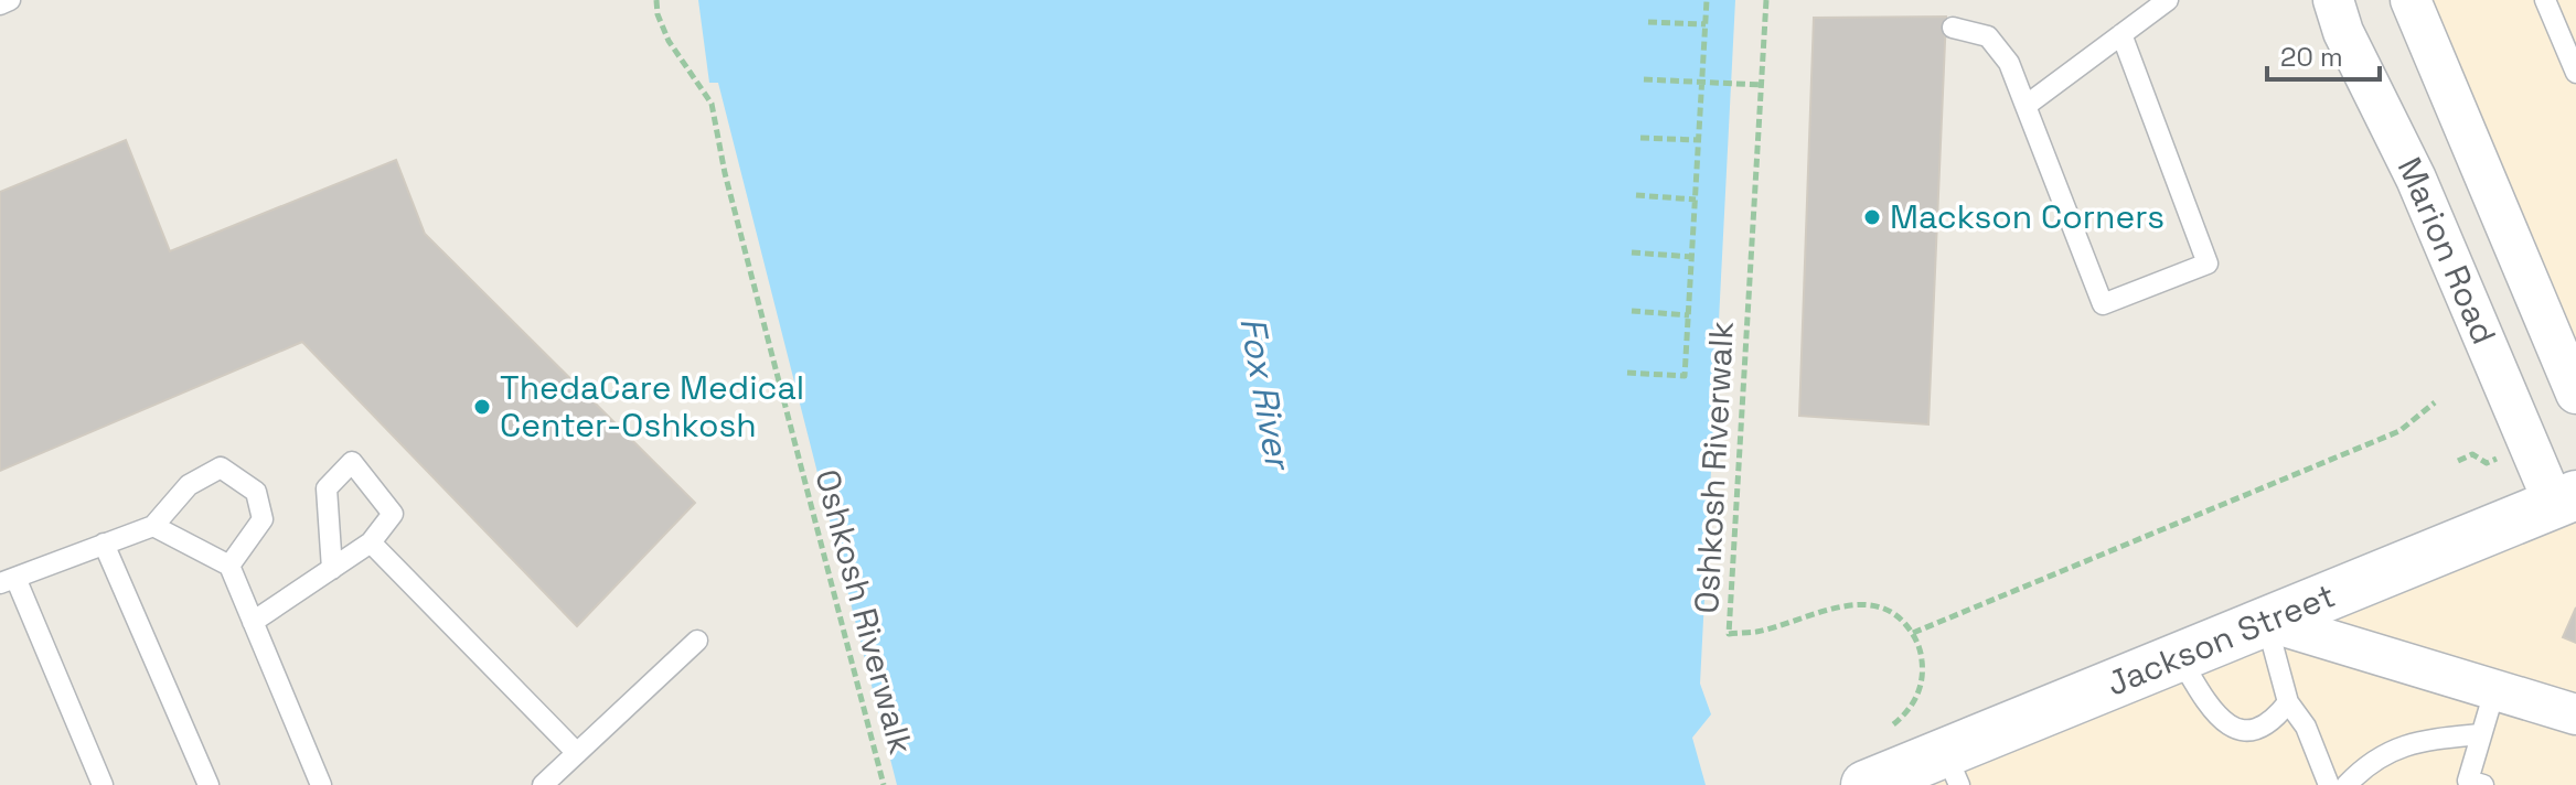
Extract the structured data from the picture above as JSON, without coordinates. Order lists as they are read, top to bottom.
{
  "streets": {
    "main road": ["Jackson Street"],
    "street": ["Marion Road"],
    "path": ["Oshkosh Riverwalk"]
  },
  "crossings": [
    ["Marion Road", "Jackson Street"]
  ],
  "water": ["Fox River"],
  "places": ["Mackson Corners", "ThedaCare Medical Center-Oshkosh"],
  "scale_bar": "20 m"
}
